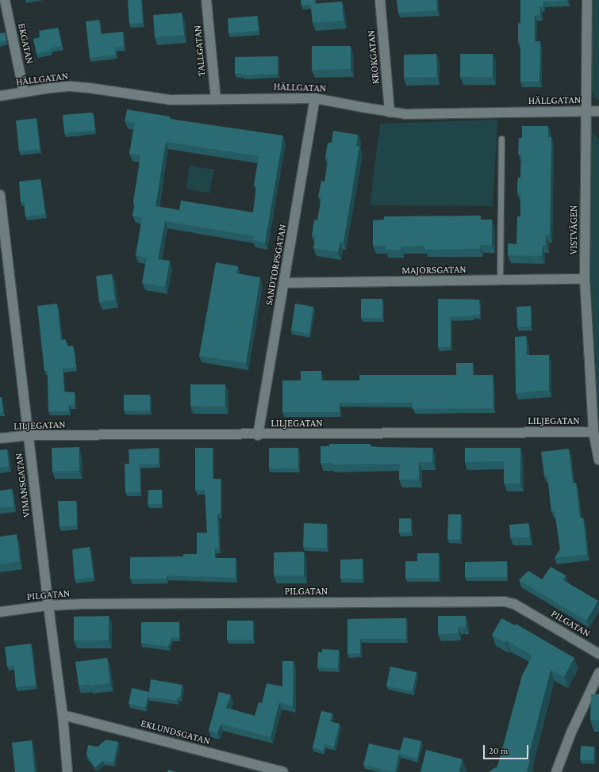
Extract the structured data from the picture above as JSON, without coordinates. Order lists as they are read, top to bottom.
{
  "streets": {
    "street": [
      "EKGATAN",
      "TALLGATAN",
      "KROKGATAN",
      "HÄLLGATAN",
      "VISTVÄGEN",
      "SANDTORPSGATAN",
      "MAJORSGATAN",
      "LILJEGATAN",
      "VIMANSGATAN",
      "PILGATAN",
      "EKLUNDSGATAN"
    ]
  },
  "crossings": [
    ["EKGATAN", "HÄLLGATAN"],
    ["TALLGATAN", "HÄLLGATAN"],
    ["KROKGATAN", "HÄLLGATAN"],
    ["HÄLLGATAN", "VISTVÄGEN"],
    ["HÄLLGATAN", "SANDTORPSGATAN"],
    ["VISTVÄGEN", "MAJORSGATAN"],
    ["VISTVÄGEN", "LILJEGATAN"],
    ["SANDTORPSGATAN", "MAJORSGATAN"],
    ["SANDTORPSGATAN", "LILJEGATAN"],
    ["LILJEGATAN", "VIMANSGATAN"],
    ["VIMANSGATAN", "PILGATAN"],
    ["VIMANSGATAN", "EKLUNDSGATAN"]
  ],
  "scale_bar": "20 m"
}
